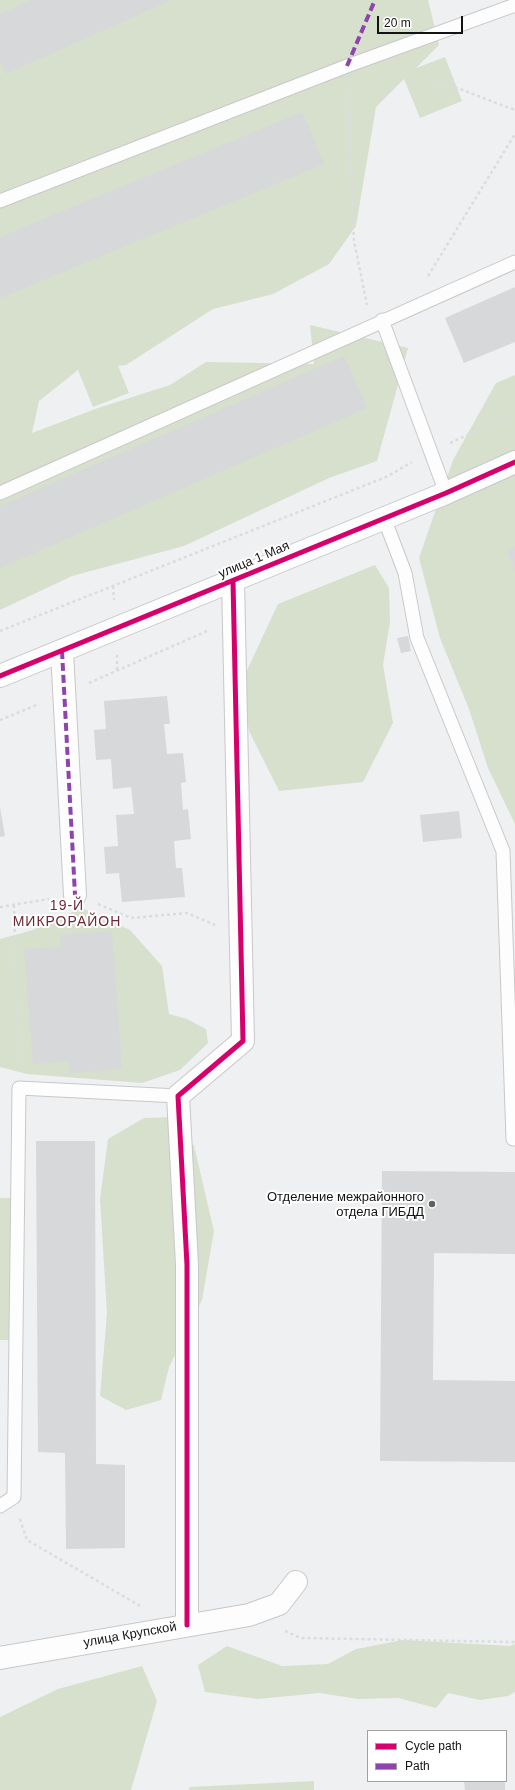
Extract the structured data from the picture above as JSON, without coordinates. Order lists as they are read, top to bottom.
{
  "streets": {
    "street": ["улица 1 Мая", "улица Крупской"]
  },
  "districts": ["19-Й МИКРОРАЙОН"],
  "places": ["Отделение межрайонного отдела ГИБДД"],
  "legend": ["Cycle path", "Path"],
  "scale_bar": "20 m"
}
